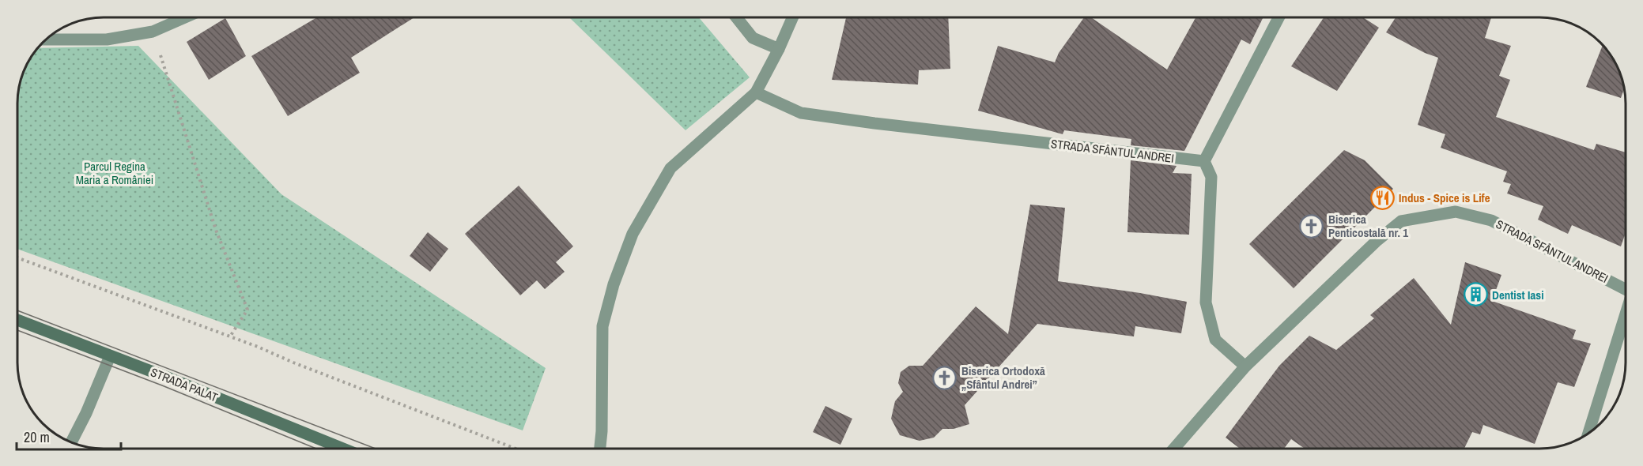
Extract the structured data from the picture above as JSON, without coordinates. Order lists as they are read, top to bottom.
{
  "streets": {
    "main road": ["STRADA PALAT"],
    "street": ["STRADA SFÂNTUL ANDREI"]
  },
  "parks": ["Parcul Regina Maria a României"],
  "places": {
    "restaurant": ["Indus - Spice is Life"],
    "church": ["Biserica Penticostală nr. 1", "Biserica Ortodoxă „Sfântul Andrei”"],
    "building": ["Dentist Iasi"]
  },
  "scale_bar": "20 m"
}
